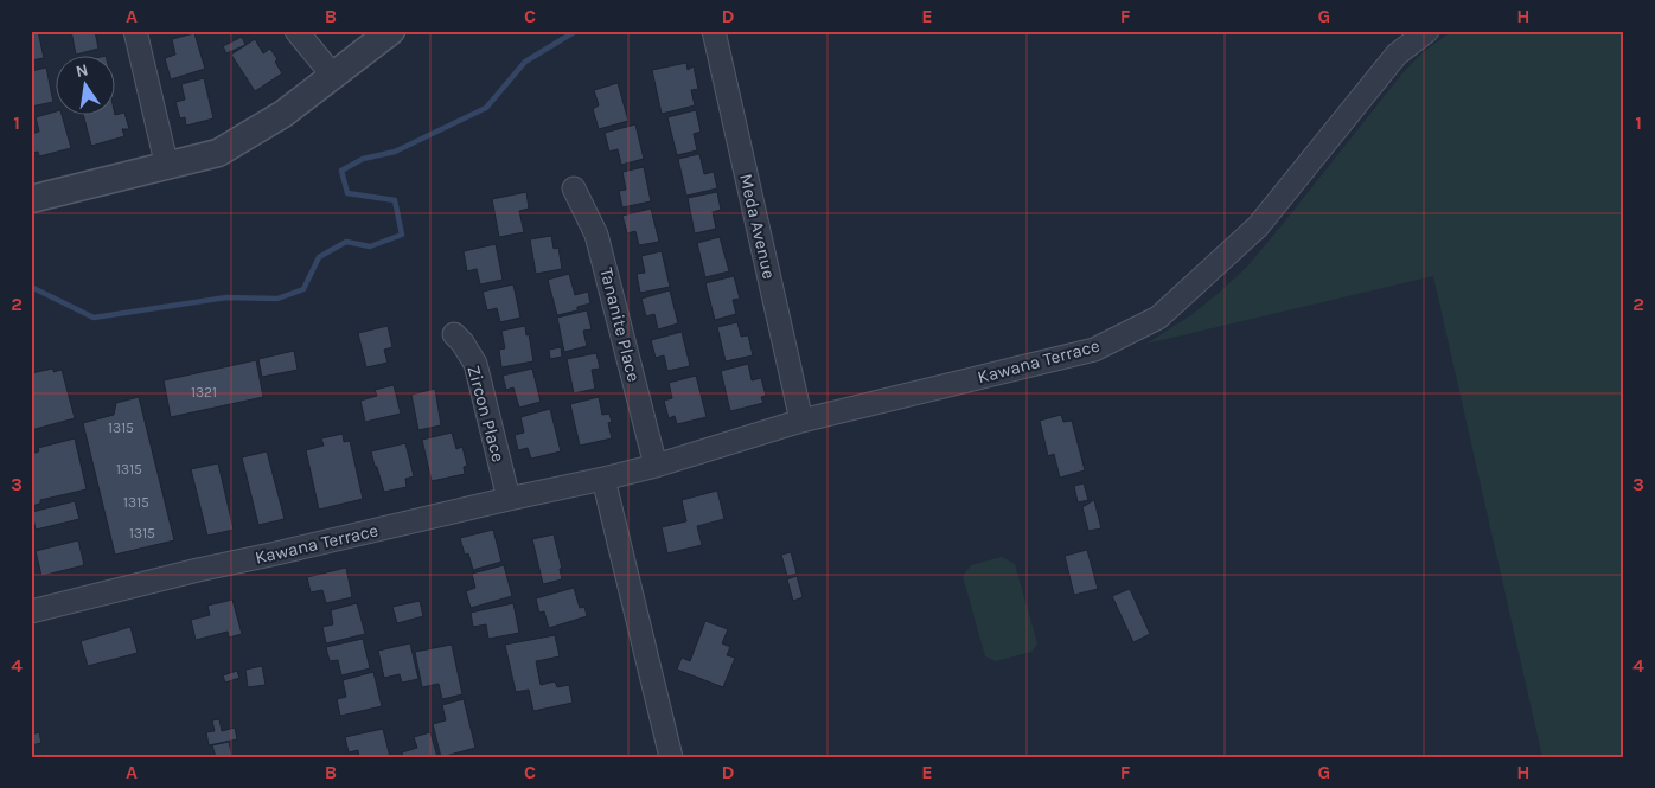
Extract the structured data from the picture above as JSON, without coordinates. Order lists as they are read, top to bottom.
{
  "streets": {
    "street": [
      "Meda Avenue",
      "Tananite Place",
      "Kawana Terrace",
      "Zircon Place"
    ]
  },
  "crossings": [
    ["Meda Avenue", "Kawana Terrace"],
    ["Tananite Place", "Kawana Terrace"],
    ["Kawana Terrace", "Zircon Place"]
  ],
  "house_numbers": [
    "1321",
    "1315",
    "1315",
    "1315",
    "1315"
  ],
  "north": "top",
  "grid": {
    "columns": [
      "A",
      "B",
      "C",
      "D",
      "E",
      "F",
      "G",
      "H"
    ],
    "rows": [
      "1",
      "2",
      "3",
      "4"
    ]
  }
}
